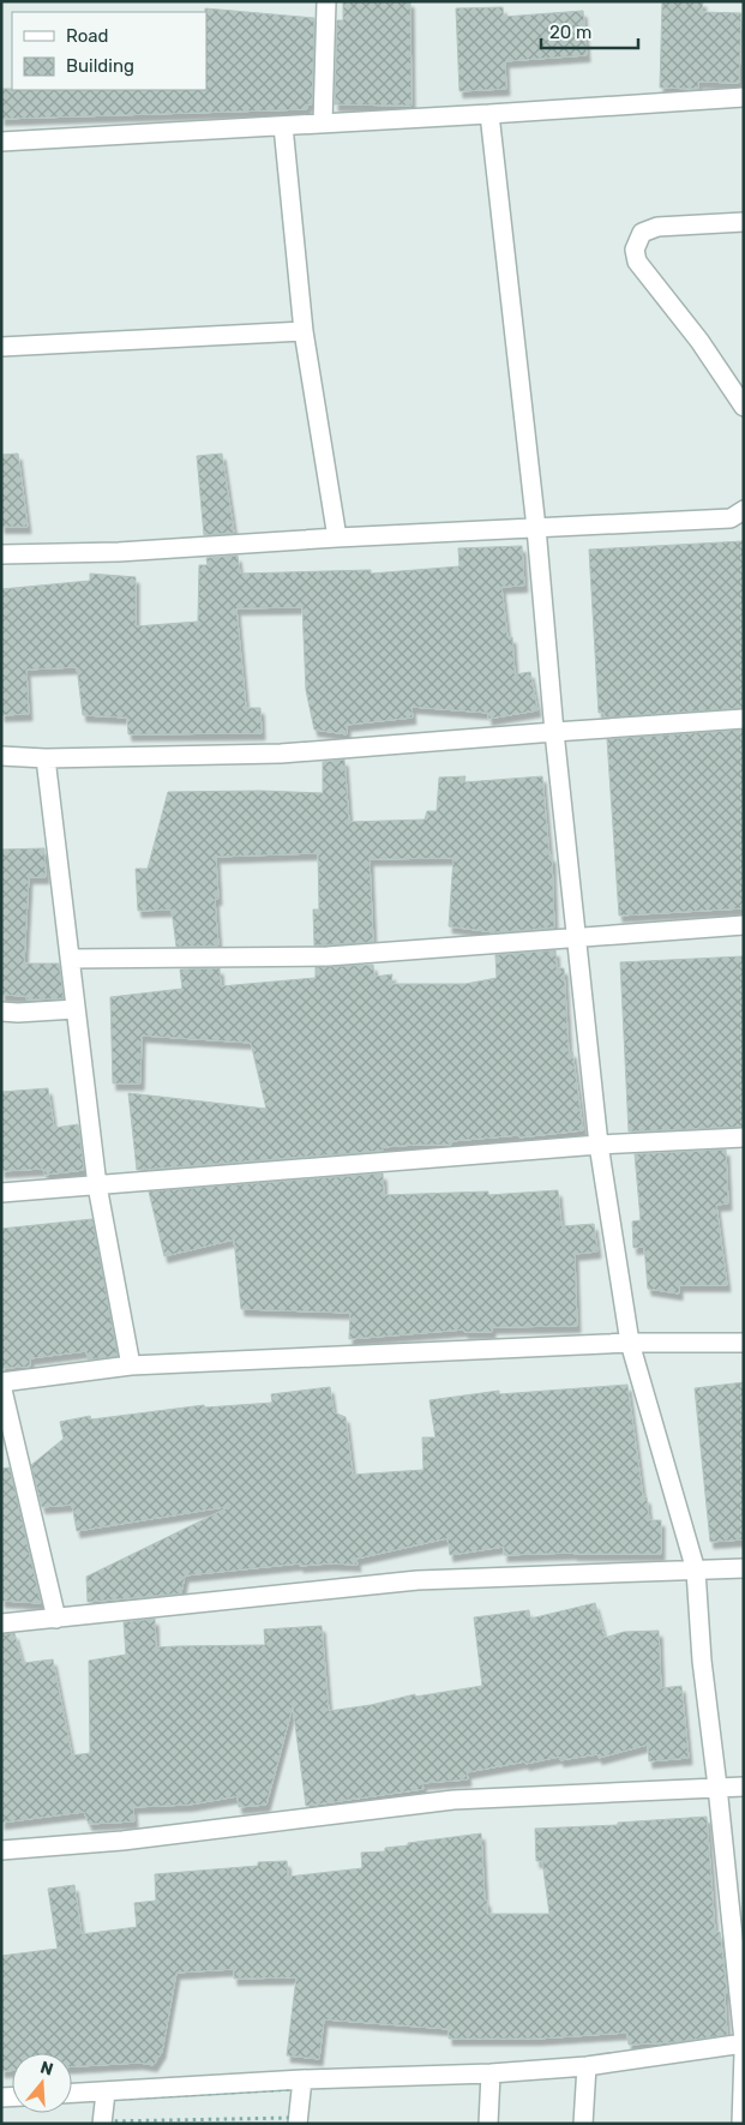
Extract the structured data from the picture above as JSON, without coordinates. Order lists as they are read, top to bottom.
{
  "legend": ["Road", "Building"],
  "scale_bar": "20 m",
  "north": "top"
}
